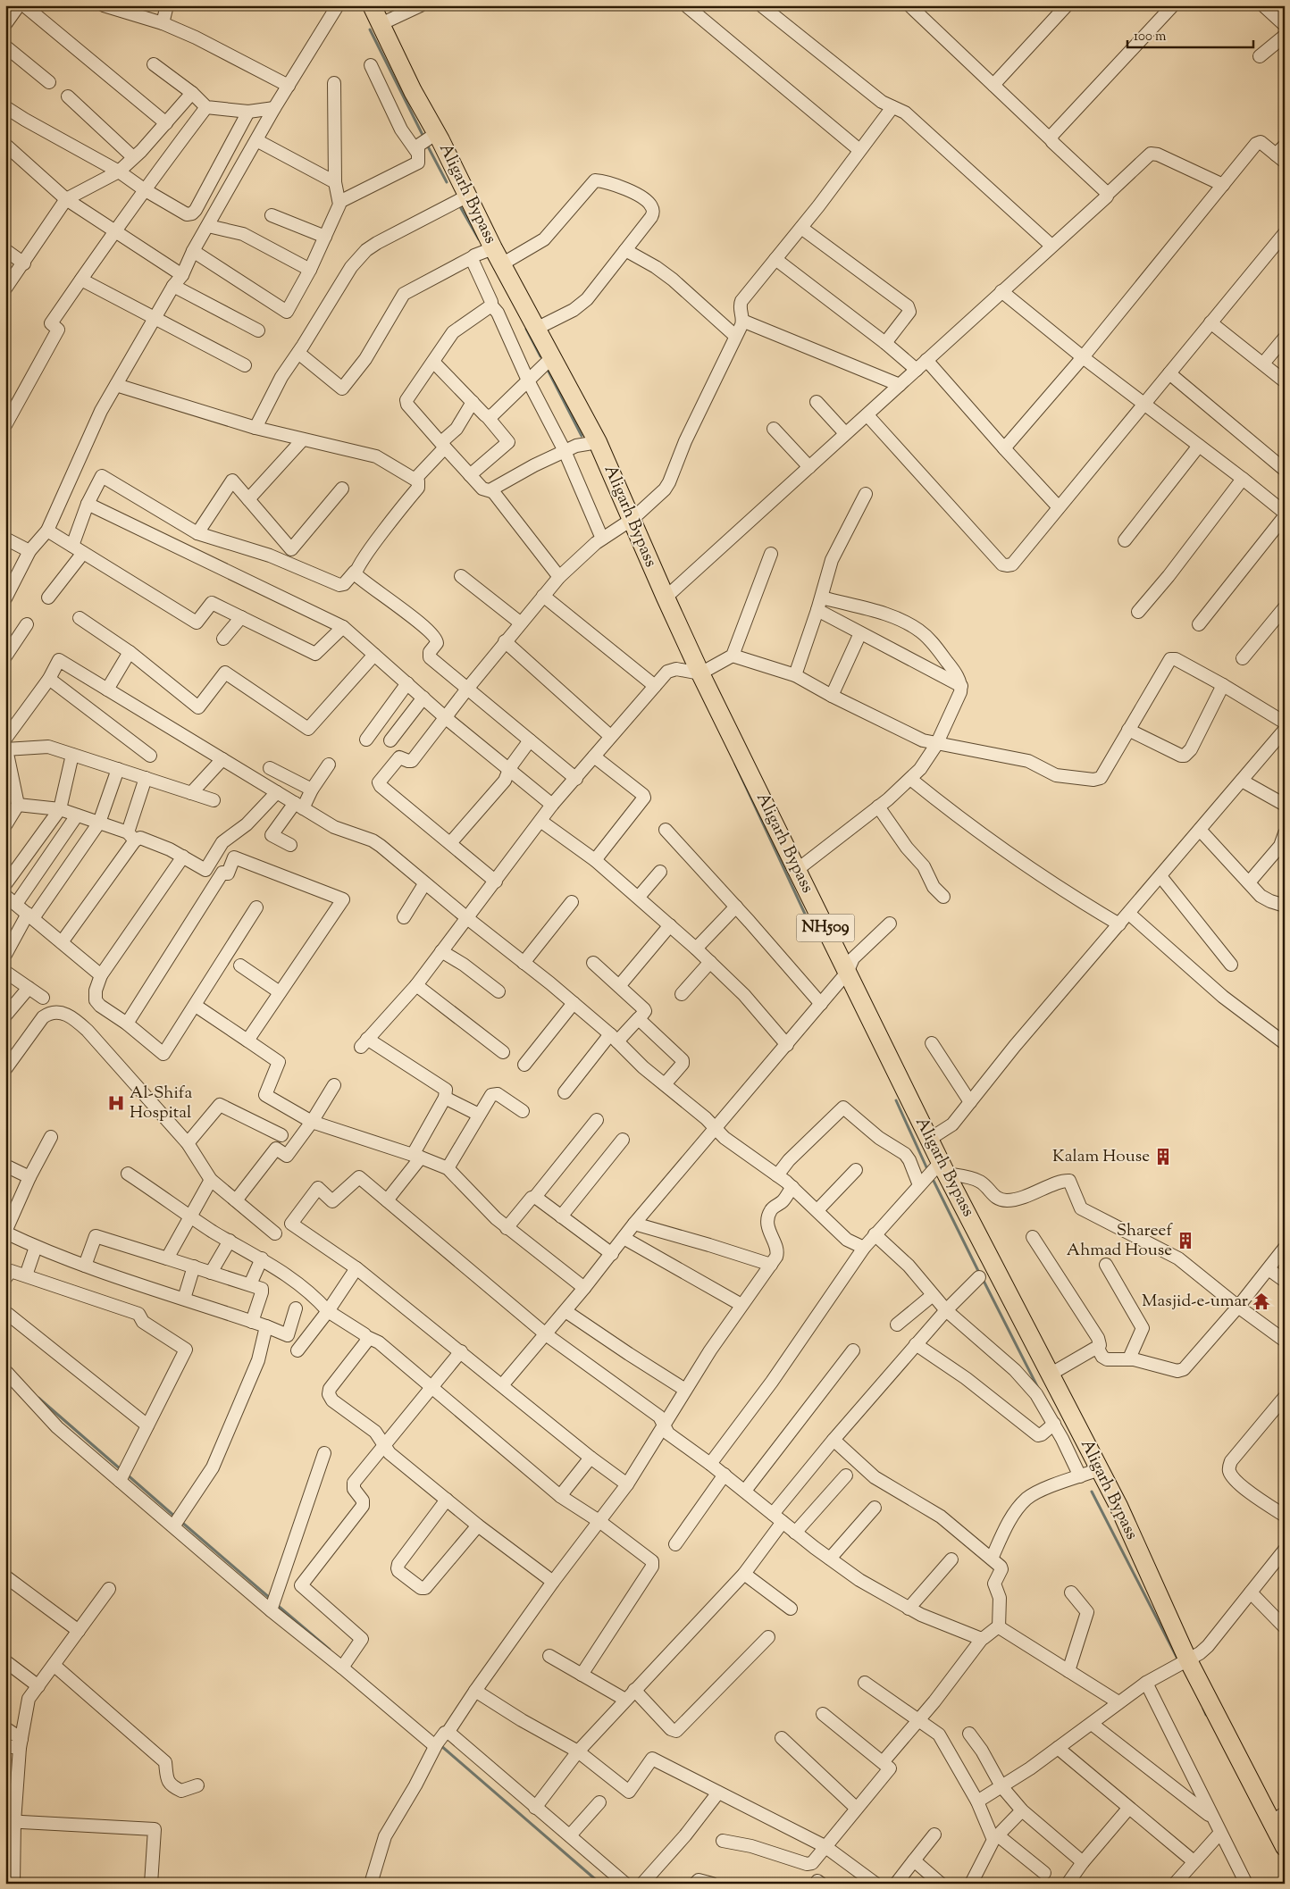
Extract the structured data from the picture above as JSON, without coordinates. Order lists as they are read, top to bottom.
{
  "streets": {
    "highway": ["Aligarh Bypass", "NH509"]
  },
  "places": {
    "hospital": ["Al-Shifa Hospital"],
    "building": ["Kalam House", "Shareef Ahmad House"],
    "temple": ["Masjid-e-umar"]
  },
  "scale_bar": "100 m"
}
